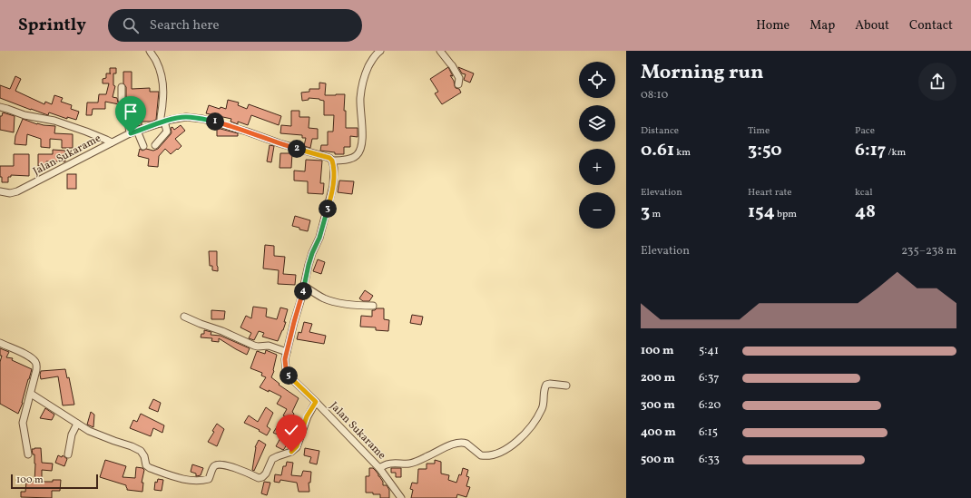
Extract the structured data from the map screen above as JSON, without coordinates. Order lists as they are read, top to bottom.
{
  "streets": {
    "street": ["Jalan Sukarame"]
  },
  "scale_bar": "100 m",
  "page": {
    "header": "Sprintly",
    "search": "Search here",
    "nav": [
      "Home",
      "Map",
      "About",
      "Contact"
    ],
    "heading": ["Morning run", "08:10"],
    "map_buttons": ["+", "−"],
    "pins": [
      "1",
      "2",
      "3",
      "4",
      "5"
    ],
    "stats": [
      ["Distance", "0.61 km"],
      ["Time", "3:50"],
      ["Pace", "6:17 /km"],
      ["Elevation", "3 m"],
      ["Heart rate", "154 bpm"],
      ["kcal", "48"]
    ],
    "chart": ["Elevation", "235–238 m"],
    "list": [
      {
        "name": "100 m",
        "note": "5:41"
      },
      {
        "name": "200 m",
        "note": "6:37"
      },
      {
        "name": "300 m",
        "note": "6:20"
      },
      {
        "name": "400 m",
        "note": "6:15"
      },
      {
        "name": "500 m",
        "note": "6:33"
      }
    ],
    "scale": "100 m"
  }
}
